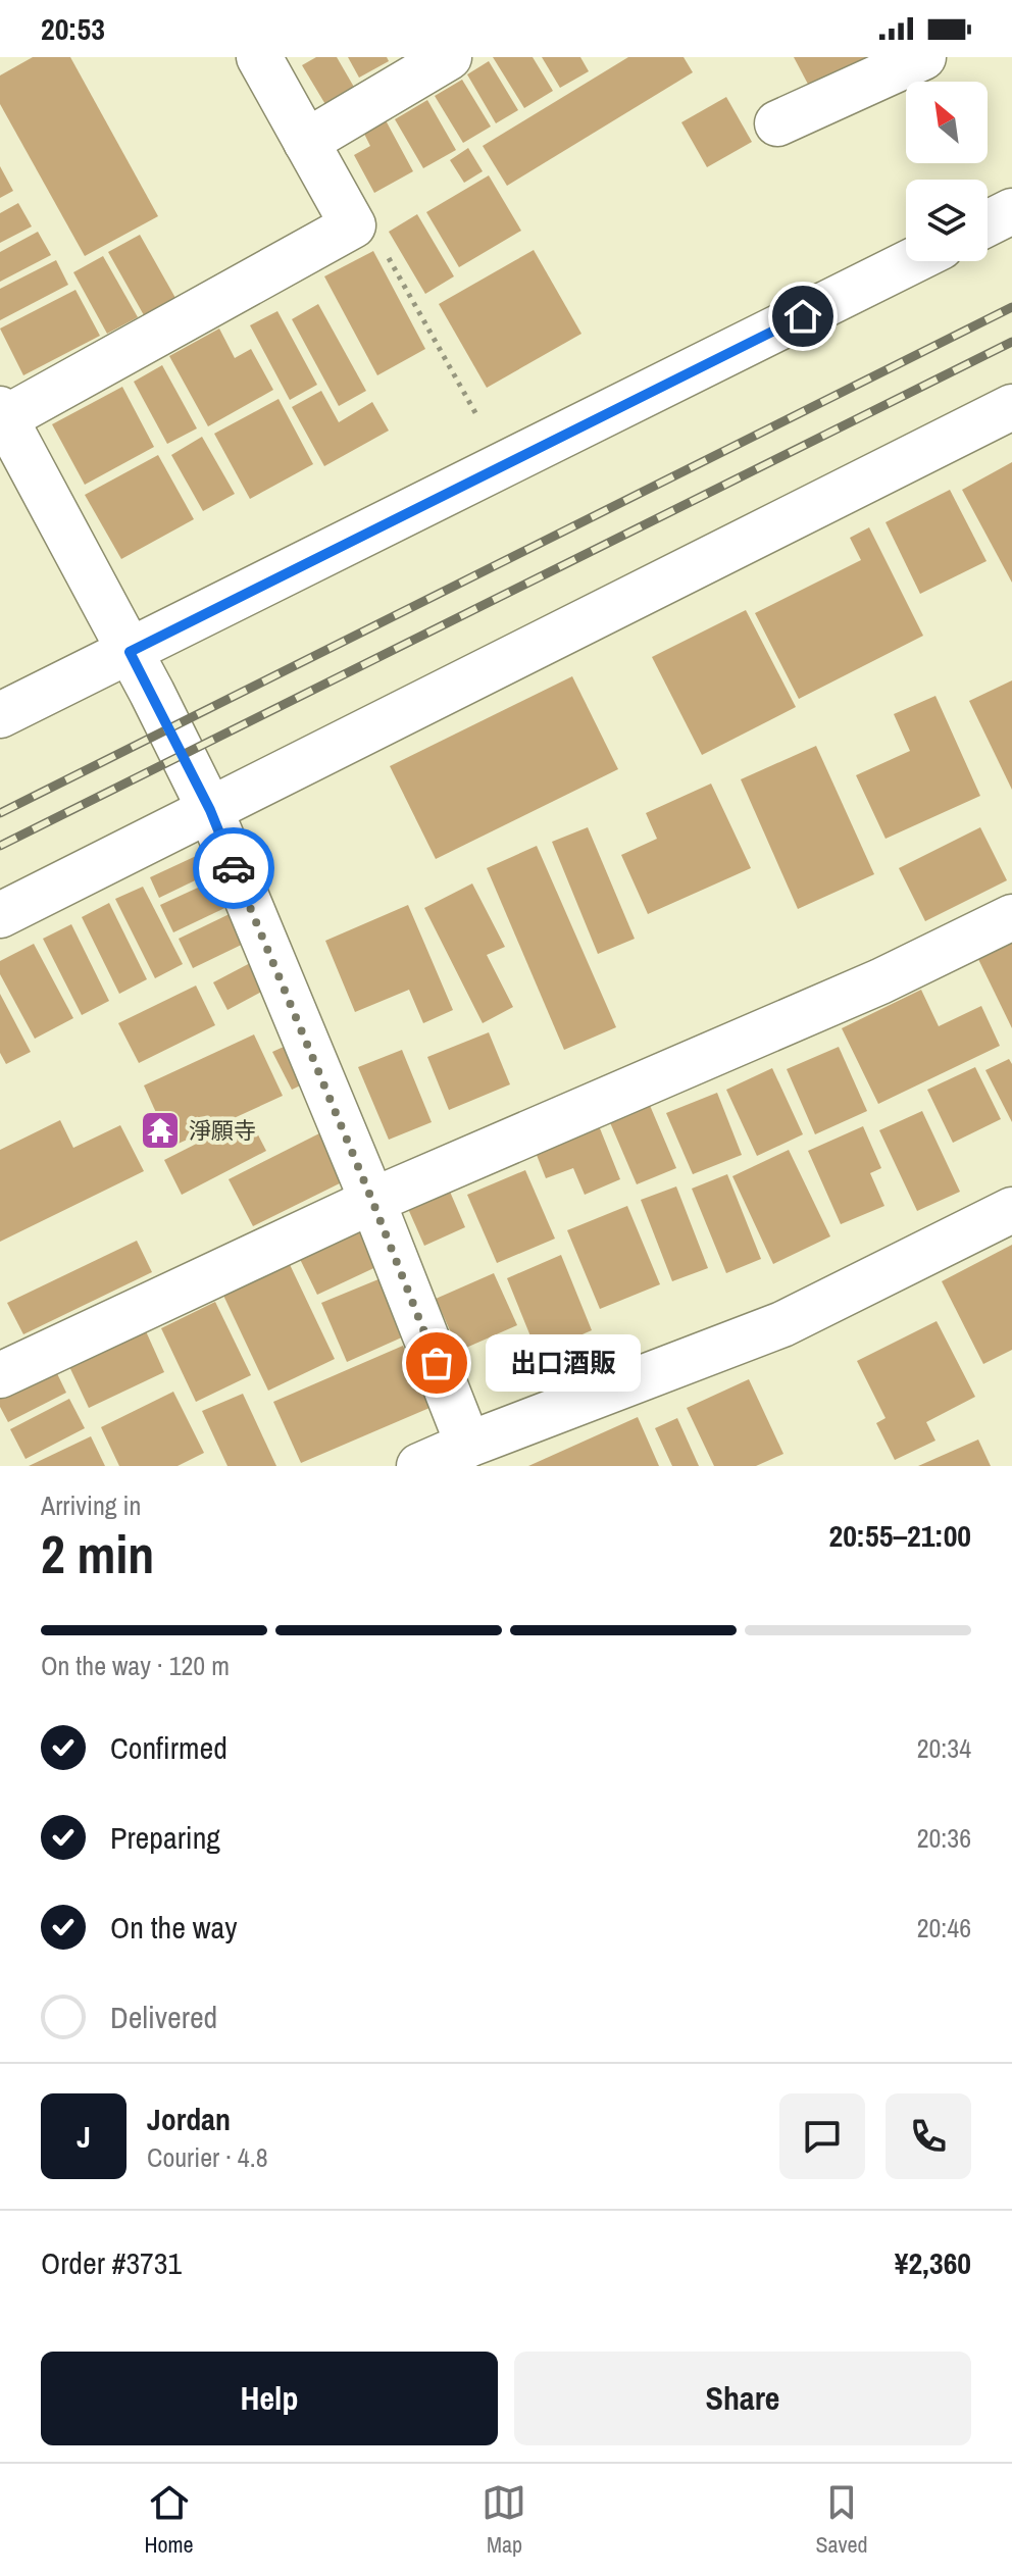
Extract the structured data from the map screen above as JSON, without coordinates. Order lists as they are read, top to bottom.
{
  "places": {
    "temple": ["淨願寺"],
    "other": ["出口酒販"]
  },
  "north": "top left",
  "page": {
    "status": "20:53",
    "bubble": "出口酒販",
    "heading": ["2 min", "Arriving in", "20:55–21:00"],
    "panel": [
      "Jordan",
      "Courier · 4.8",
      "Order #3731",
      "¥2,360"
    ],
    "bar": "On the way · 120 m",
    "list": [
      ["Confirmed", "20:34"],
      ["Preparing", "20:36"],
      ["On the way", "20:46"],
      "Delivered"
    ],
    "round": "J",
    "buttons": ["Help", "Share"],
    "tabs": ["Home", "Map", "Saved"]
  }
}
